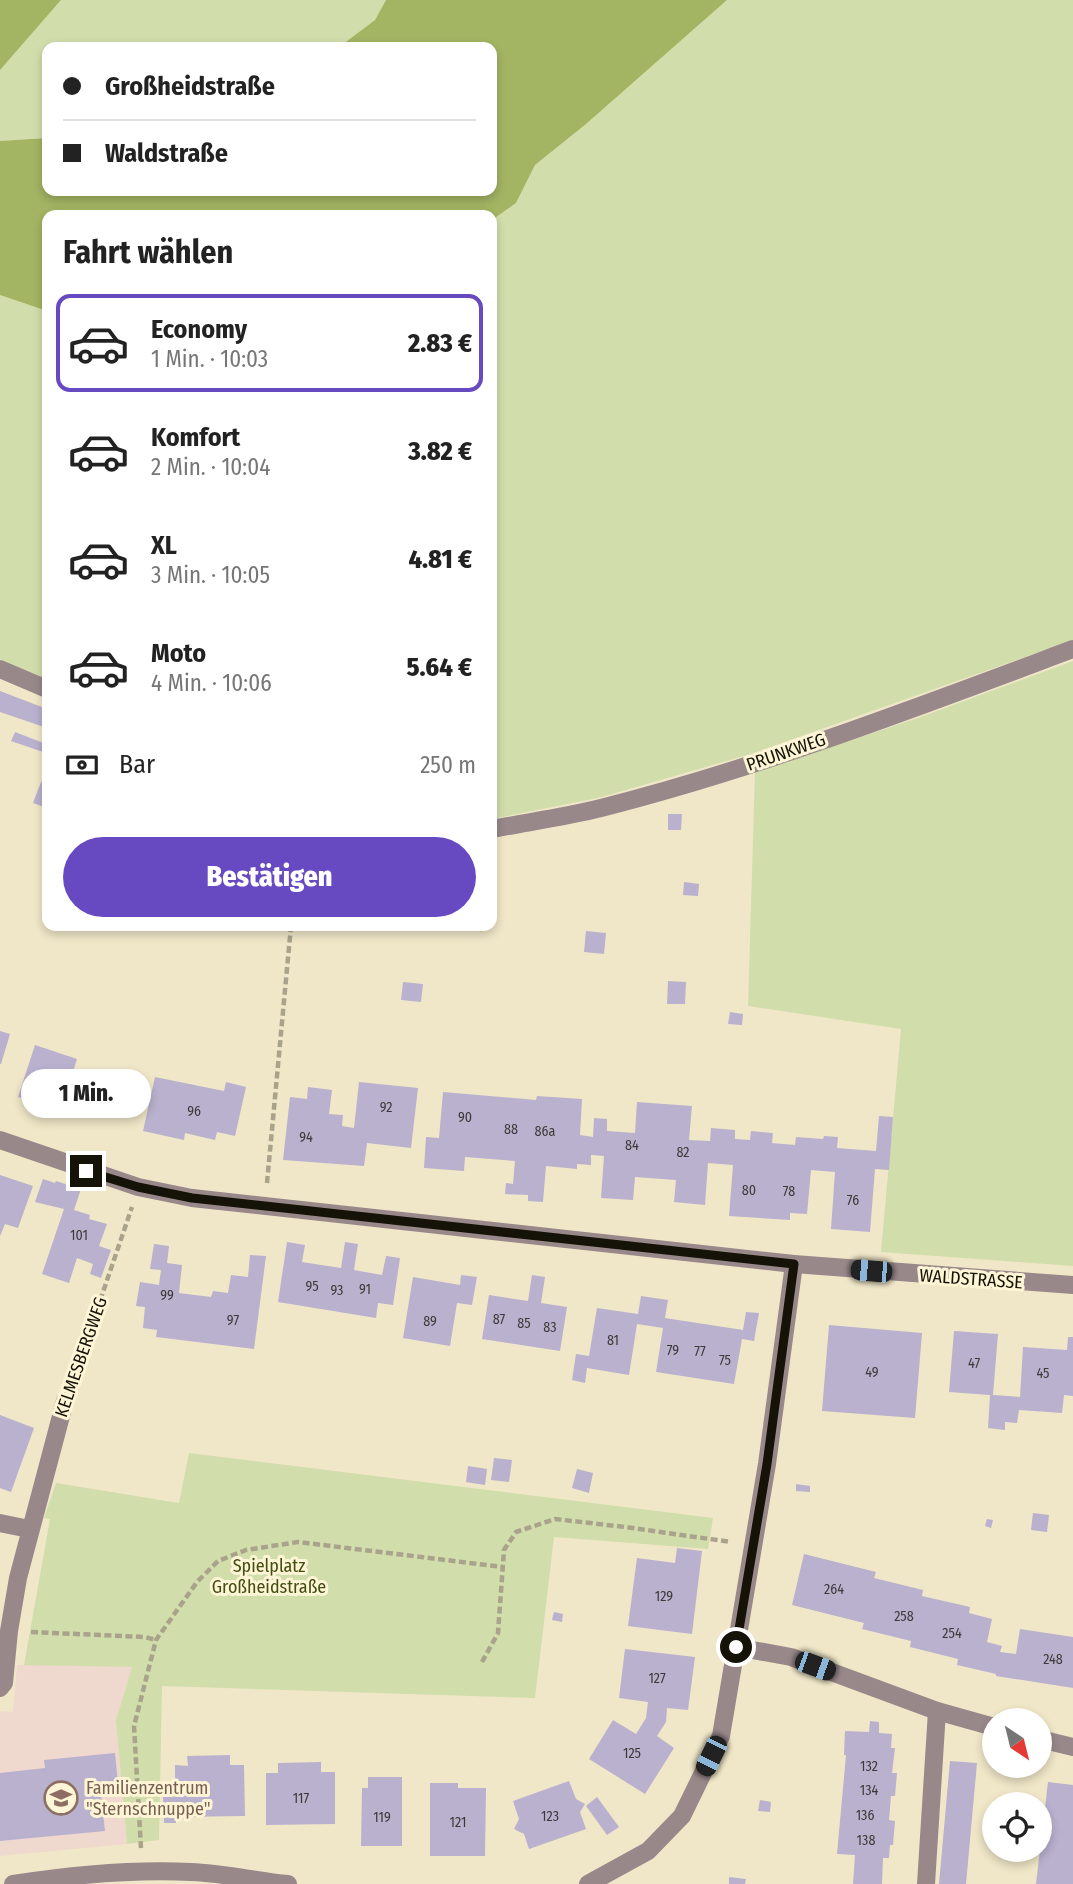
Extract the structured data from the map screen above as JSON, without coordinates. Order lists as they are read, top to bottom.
{
  "streets": {
    "street": ["PRUNKWEG", "WALDSTRASSE", "KELMESBERGWEG"]
  },
  "crossings": [
    ["WALDSTRASSE", "KELMESBERGWEG"]
  ],
  "parks": ["Spielplatz Großheidstraße"],
  "places": {
    "school or university": ["Familienzentrum \"Sternschnuppe\""]
  },
  "house_numbers": [
    "92",
    "96",
    "90",
    "88",
    "86a",
    "94",
    "84",
    "82",
    "80",
    "78",
    "76",
    "101",
    "95",
    "91",
    "93",
    "99",
    "87",
    "97",
    "89",
    "85",
    "83",
    "81",
    "79",
    "77",
    "75",
    "47",
    "49",
    "45",
    "264",
    "129",
    "258",
    "254",
    "248",
    "127",
    "125",
    "132",
    "134",
    "117",
    "136",
    "123",
    "119",
    "121",
    "138"
  ],
  "north": "bottom right",
  "page": {
    "banner": ["Großheidstraße", "Waldstraße"],
    "heading": "Fahrt wählen",
    "list": [
      {
        "name": "Economy",
        "note": "1 Min. · 10:03",
        "value": "2.83 €"
      },
      {
        "name": "Komfort",
        "note": "2 Min. · 10:04",
        "value": "3.82 €"
      },
      {
        "name": "XL",
        "note": "3 Min. · 10:05",
        "value": "4.81 €"
      },
      {
        "name": "Moto",
        "note": "4 Min. · 10:06",
        "value": "5.64 €"
      }
    ],
    "pay": ["Bar", "250 m"],
    "buttons": "Bestätigen",
    "bubble": "1 Min."
  }
}
